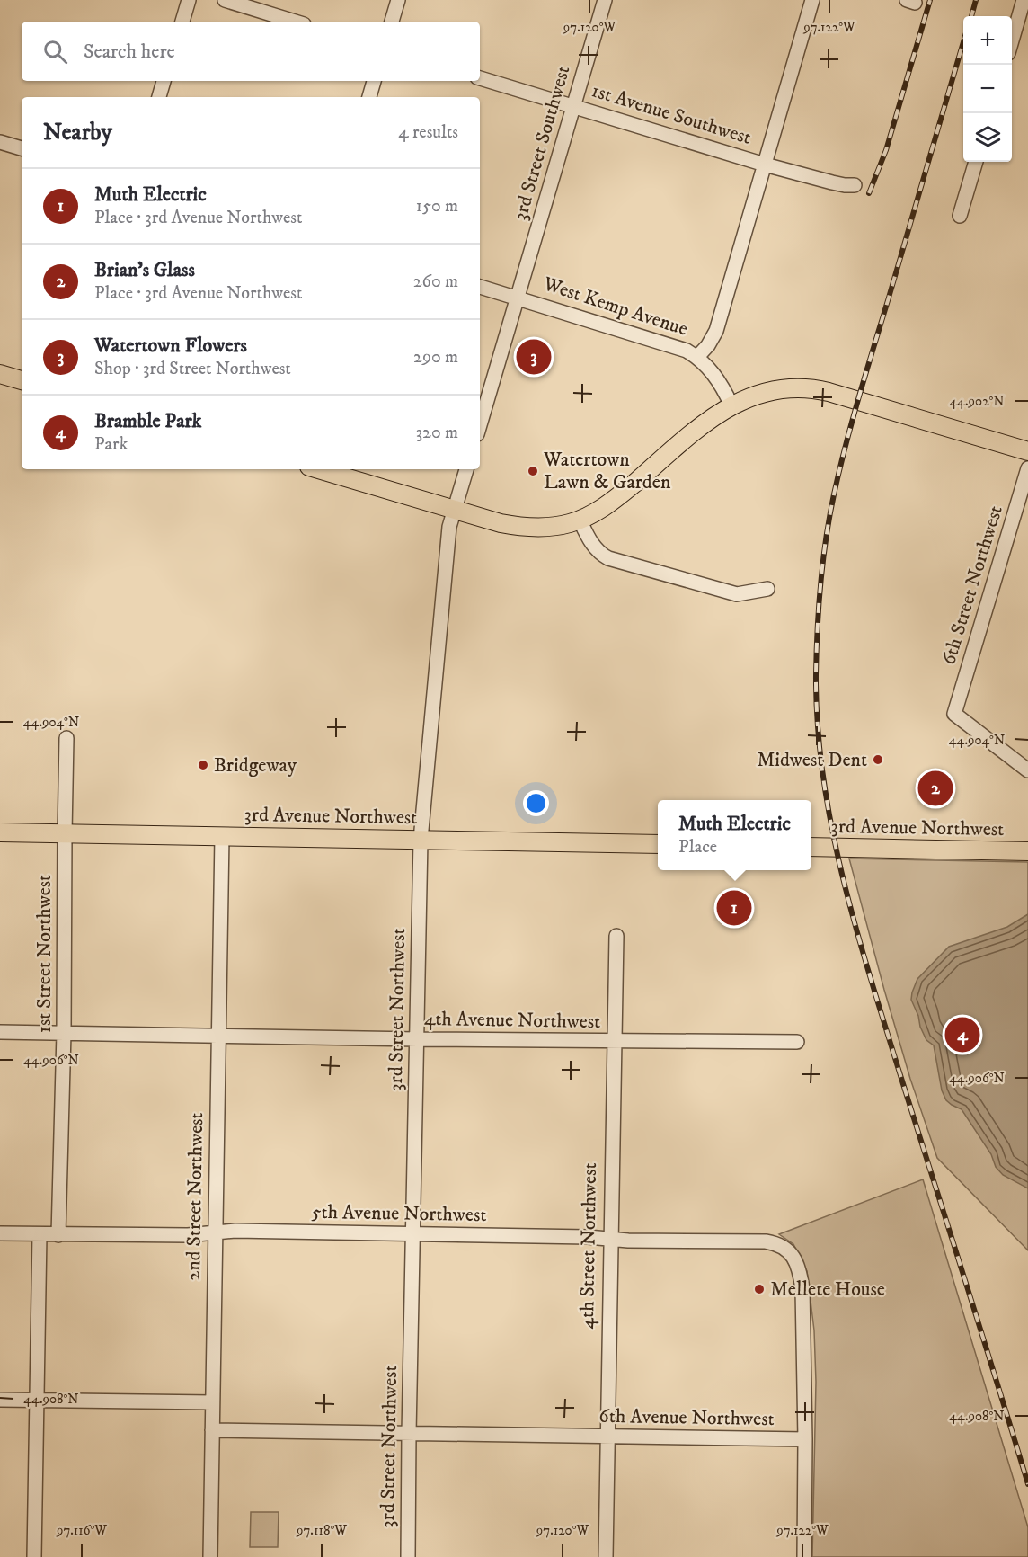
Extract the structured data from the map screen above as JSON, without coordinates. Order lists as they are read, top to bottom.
{
  "streets": {
    "main road": ["3rd Avenue Northwest"],
    "street": [
      "1st Avenue Southwest",
      "3rd Street Southwest",
      "West Kemp Avenue",
      "6th Street Northwest",
      "1st Street Northwest",
      "3rd Street Northwest",
      "4th Avenue Northwest",
      "2nd Street Northwest",
      "5th Avenue Northwest",
      "4th Street Northwest",
      "6th Avenue Northwest"
    ]
  },
  "crossings": [
    ["1st Avenue Southwest", "3rd Street Southwest"],
    ["3rd Street Southwest", "West Kemp Avenue"],
    ["3rd Avenue Northwest", "1st Street Northwest"],
    ["3rd Avenue Northwest", "3rd Street Northwest"],
    ["3rd Avenue Northwest", "2nd Street Northwest"],
    ["1st Street Northwest", "4th Avenue Northwest"],
    ["1st Street Northwest", "5th Avenue Northwest"],
    ["3rd Street Northwest", "4th Avenue Northwest"],
    ["3rd Street Northwest", "5th Avenue Northwest"],
    ["3rd Street Northwest", "6th Avenue Northwest"],
    ["4th Avenue Northwest", "2nd Street Northwest"],
    ["4th Avenue Northwest", "4th Street Northwest"],
    ["2nd Street Northwest", "5th Avenue Northwest"],
    ["2nd Street Northwest", "6th Avenue Northwest"],
    ["5th Avenue Northwest", "4th Street Northwest"],
    ["5th Avenue Northwest", "6th Avenue Northwest"],
    ["4th Street Northwest", "6th Avenue Northwest"]
  ],
  "places": [
    "Watertown Lawn & Garden",
    "Midwest Dent",
    "Bridgeway",
    "Mellete House"
  ],
  "page": {
    "map_buttons": ["+", "−"],
    "search": "Search here",
    "heading": ["Nearby", "4 results"],
    "list": [
      {
        "mark": "1",
        "name": "Muth Electric",
        "note": "Place · 3rd Avenue Northwest",
        "value": "150 m"
      },
      {
        "mark": "2",
        "name": "Brian's Glass",
        "note": "Place · 3rd Avenue Northwest",
        "value": "260 m"
      },
      {
        "mark": "3",
        "name": "Watertown Flowers",
        "note": "Shop · 3rd Street Northwest",
        "value": "290 m"
      },
      {
        "mark": "4",
        "name": "Bramble Park",
        "note": "Park",
        "value": "320 m"
      }
    ],
    "pins": [
      "3",
      "2",
      "1",
      "4"
    ],
    "popup": ["Muth Electric", "Place"]
  },
  "coordinates": [
    "97.120°W",
    "97.122°W",
    "44.902°N",
    "44.904°N",
    "44.906°N",
    "44.908°N",
    "97.116°W",
    "97.118°W"
  ]
}
